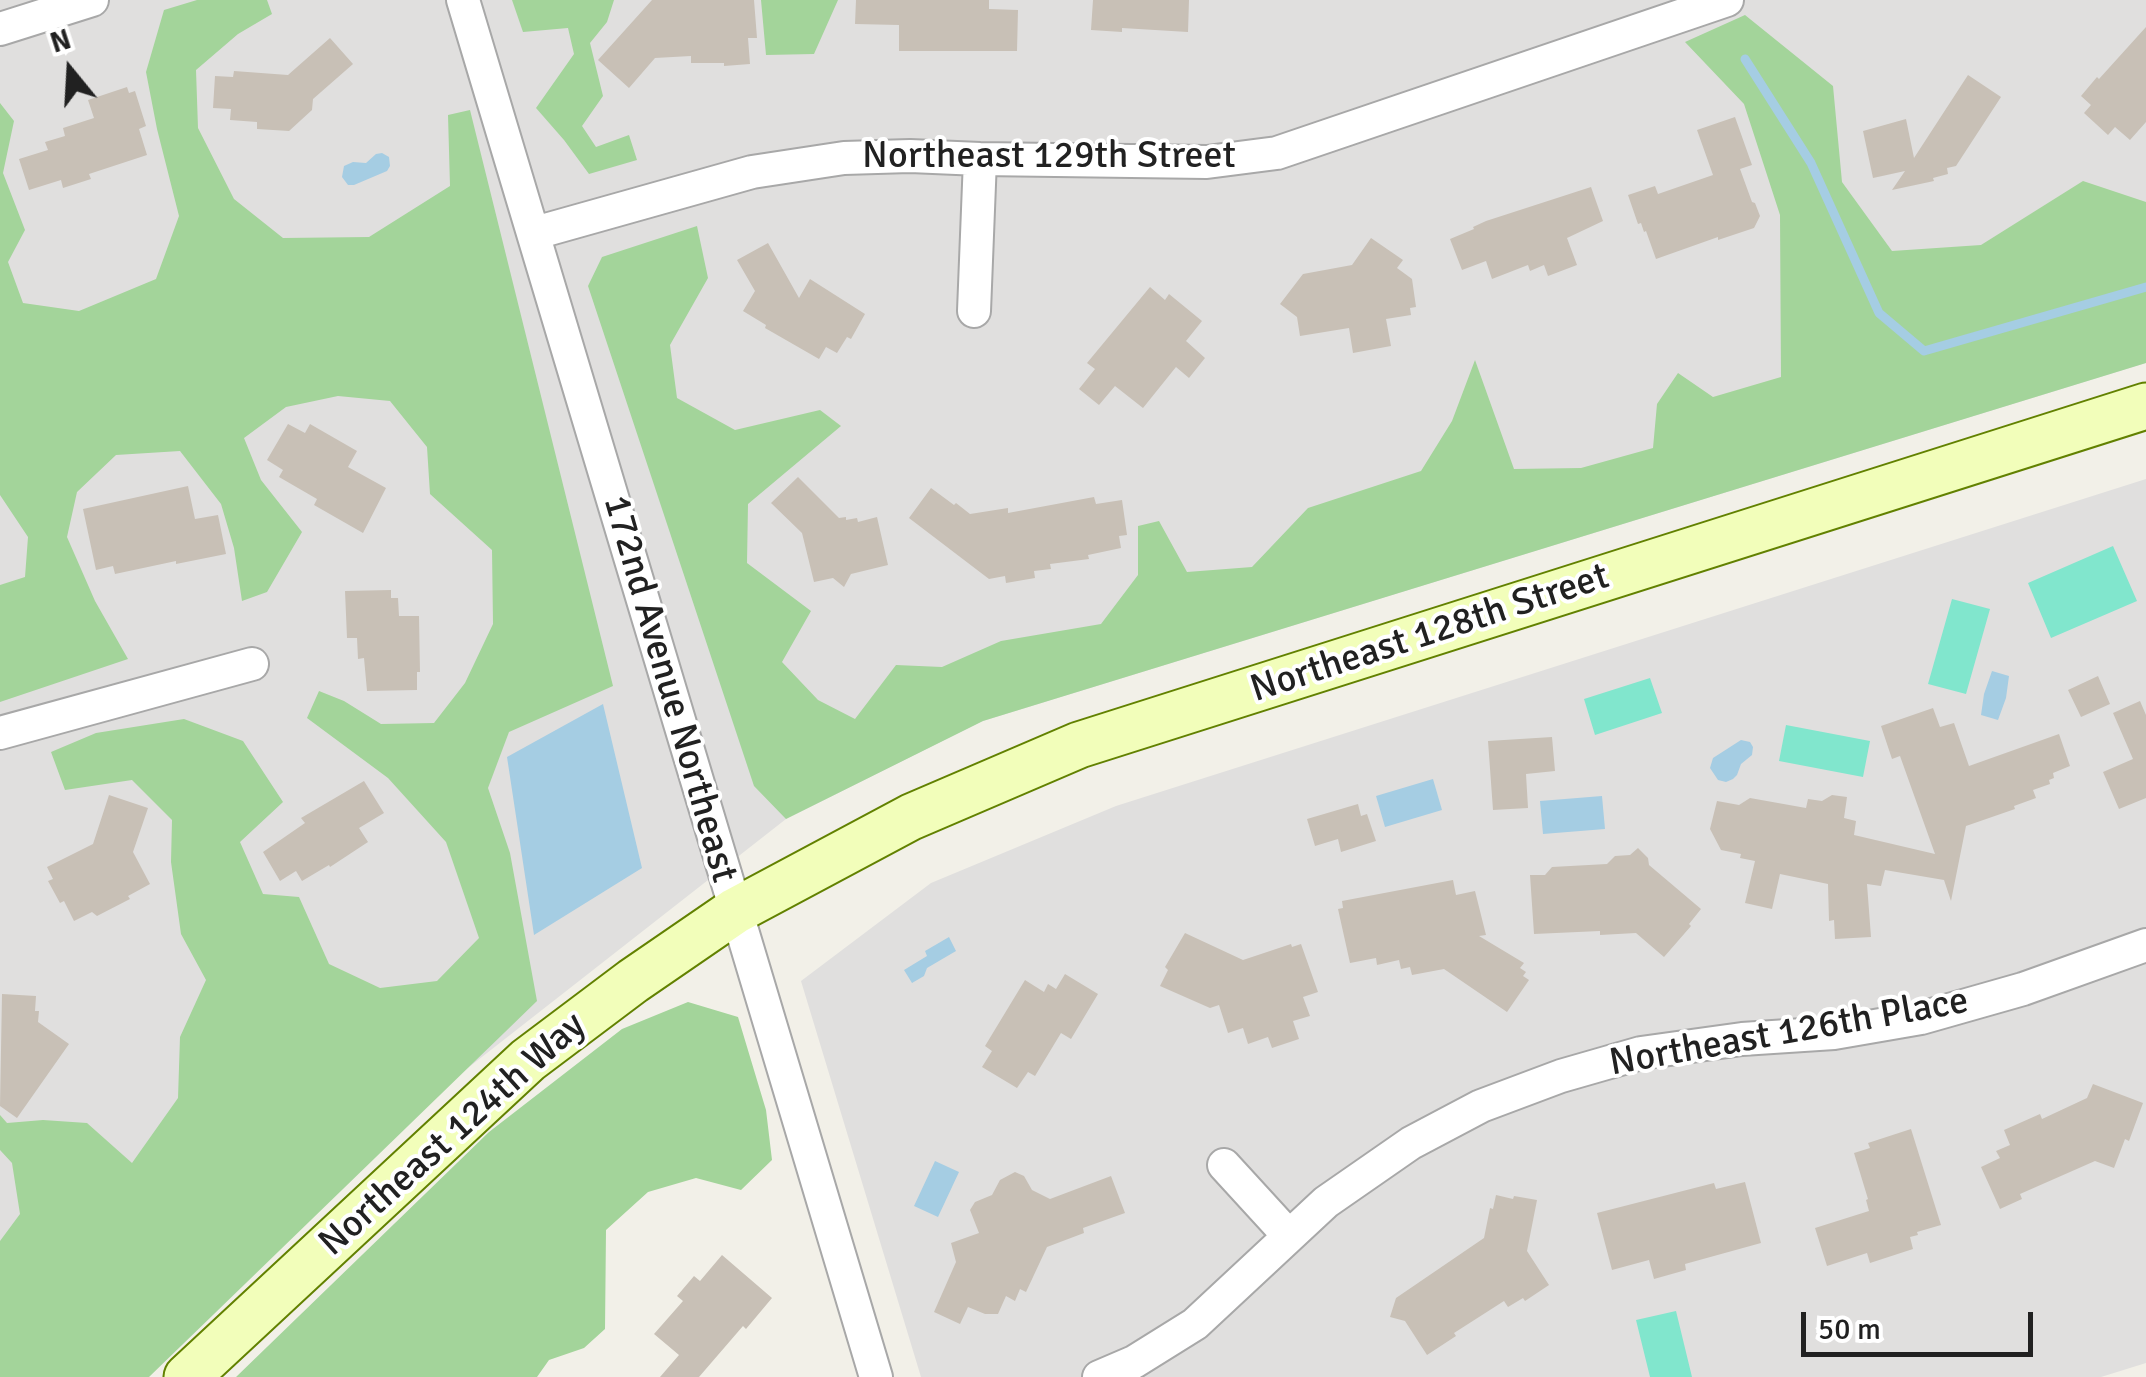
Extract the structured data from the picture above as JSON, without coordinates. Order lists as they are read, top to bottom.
{
  "streets": {
    "street": [
      "Northeast 129th Street",
      "Northeast 128th Street",
      "172nd Avenue Northeast",
      "Northeast 126th Place",
      "Northeast 124th Way"
    ]
  },
  "crossings": [
    ["Northeast 129th Street", "172nd Avenue Northeast"],
    ["Northeast 128th Street", "172nd Avenue Northeast"],
    ["Northeast 128th Street", "Northeast 124th Way"],
    ["172nd Avenue Northeast", "Northeast 124th Way"]
  ],
  "scale_bar": "50 m",
  "north": "top"
}
